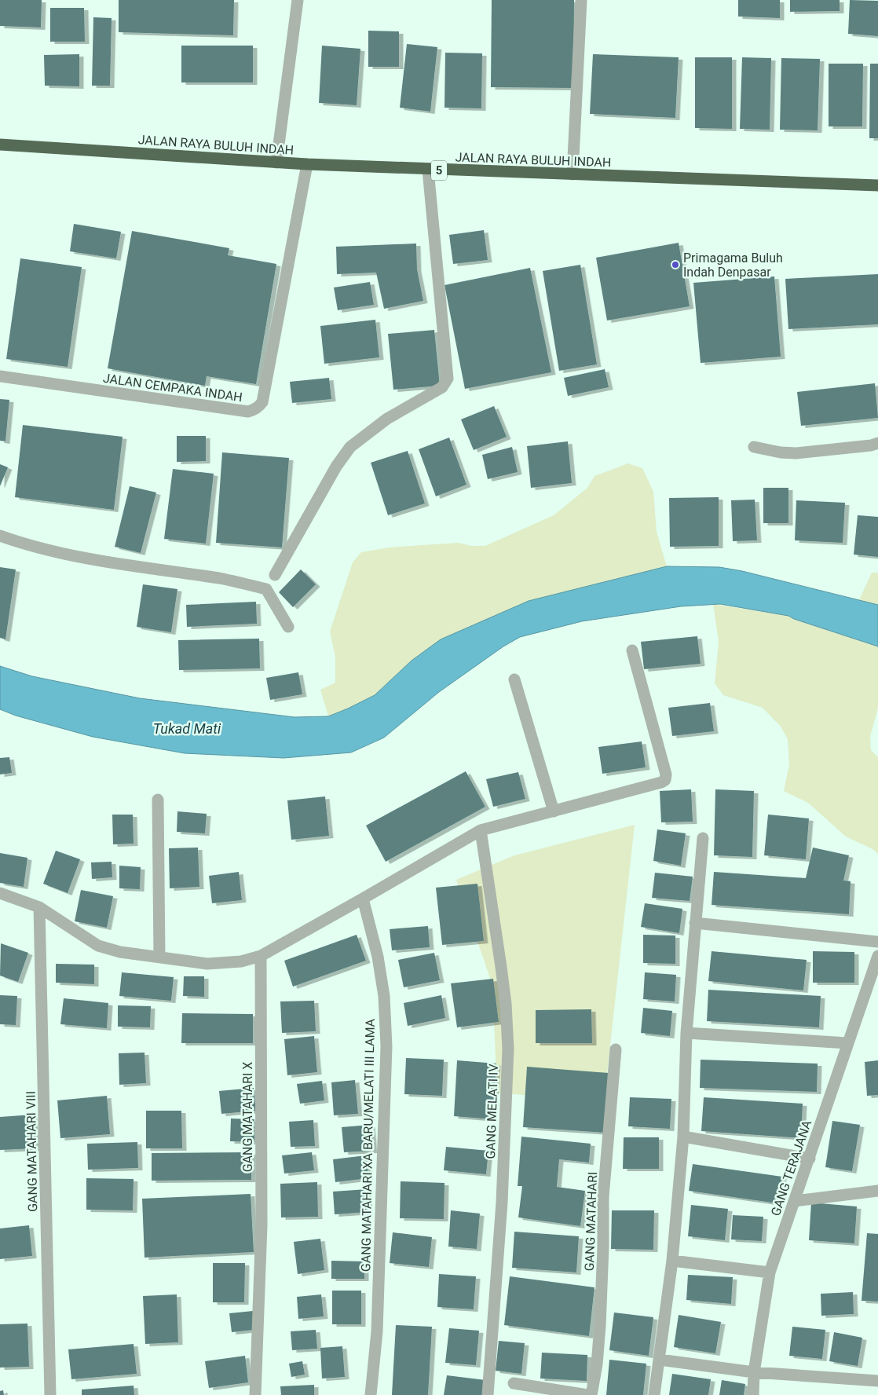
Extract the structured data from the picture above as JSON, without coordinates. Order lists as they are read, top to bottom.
{
  "streets": {
    "highway": ["JALAN RAYA BULUH INDAH", "5"],
    "street": [
      "JALAN CEMPAKA INDAH",
      "GANG MELATI IV",
      "GANG MATAHARI X",
      "GANG MATAHARI XA BARU/MELATI III LAMA",
      "GANG MATAHARI VIII",
      "GANG TERAJANA",
      "GANG MATAHARI"
    ]
  },
  "crossings": [
    ["JALAN RAYA BULUH INDAH", "JALAN CEMPAKA INDAH"]
  ],
  "water": ["Tukad Mati"],
  "places": ["Primagama Buluh Indah Denpasar"]
}
